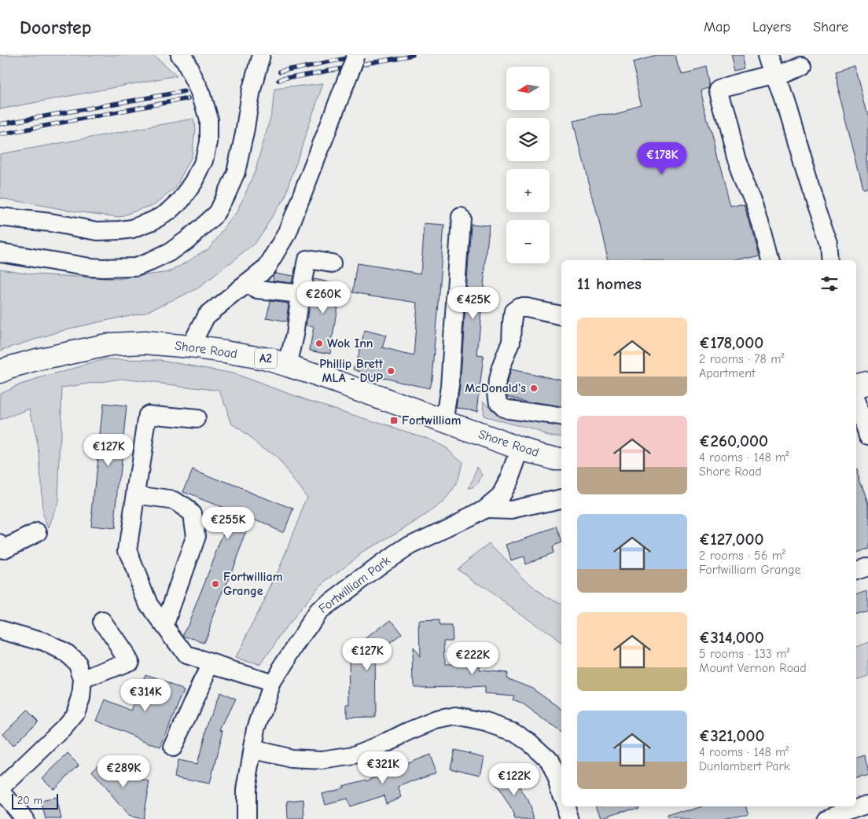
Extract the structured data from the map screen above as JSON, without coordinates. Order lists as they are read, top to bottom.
{
  "streets": {
    "main road": ["Shore Road", "A2"],
    "street": ["Fortwilliam Park"]
  },
  "crossings": [
    ["Shore Road", "Fortwilliam Park"]
  ],
  "places": {
    "other": [
      "Wok Inn",
      "Phillip Brett MLA - DUP",
      "McDonald's",
      "Fortwilliam Grange"
    ],
    "transit": ["Fortwilliam"]
  },
  "scale_bar": "20 m",
  "north": "left",
  "page": {
    "header": "Doorstep",
    "nav": ["Map", "Layers", "Share"],
    "map_buttons": ["+", "−"],
    "price": [
      "€178K",
      "€260K",
      "€425K",
      "€127K",
      "€255K",
      "€127K",
      "€222K",
      "€314K",
      "€321K",
      "€289K",
      "€122K"
    ],
    "heading": "11 homes",
    "list": [
      {
        "name": "€178,000",
        "note": "2 rooms · 78 m² · Apartment"
      },
      {
        "name": "€260,000",
        "note": "4 rooms · 148 m² · Shore Road"
      },
      {
        "name": "€127,000",
        "note": "2 rooms · 56 m² · Fortwilliam Grange"
      },
      {
        "name": "€314,000",
        "note": "5 rooms · 133 m² · Mount Vernon Road"
      },
      {
        "name": "€321,000",
        "note": "4 rooms · 148 m² · Dunlambert Park"
      }
    ],
    "scale": "20 m"
  }
}
